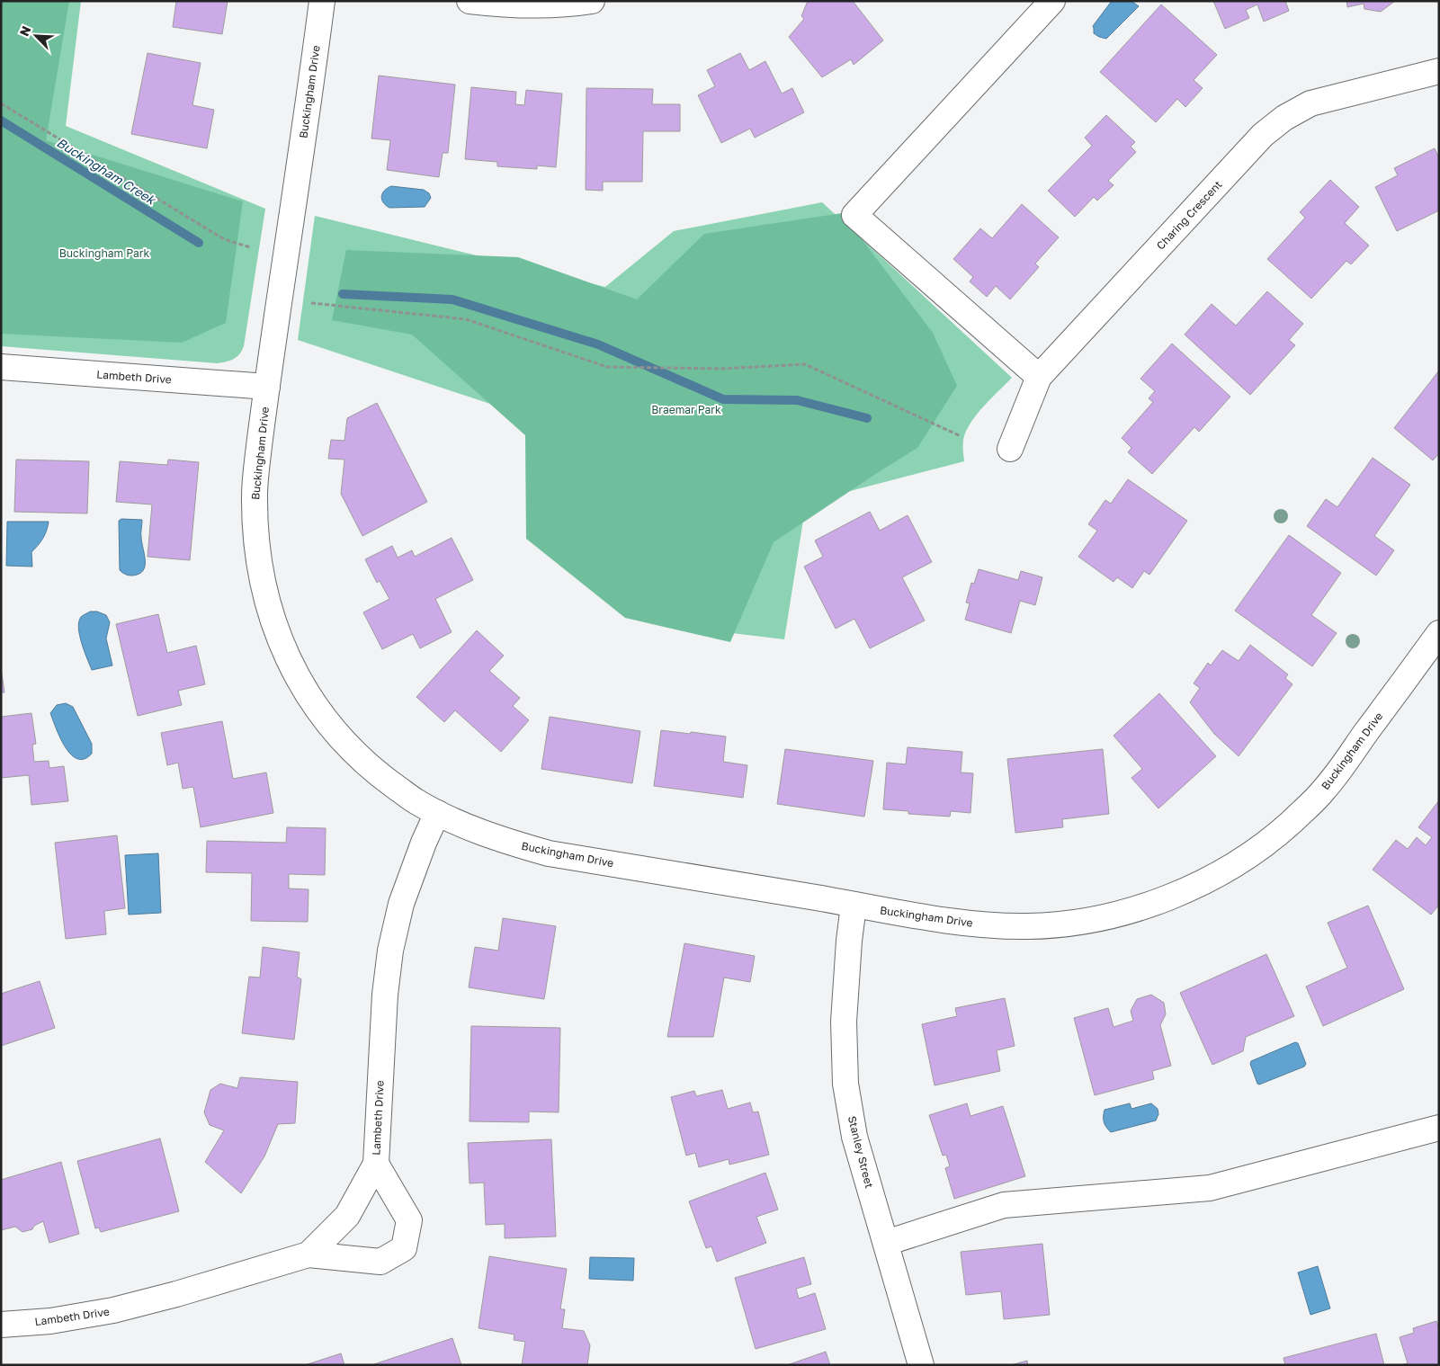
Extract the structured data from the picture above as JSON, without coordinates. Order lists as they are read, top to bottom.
{
  "streets": {
    "street": [
      "Buckingham Drive",
      "Charing Crescent",
      "Lambeth Drive",
      "Stanley Street"
    ]
  },
  "crossings": [
    ["Buckingham Drive", "Lambeth Drive"],
    ["Buckingham Drive", "Stanley Street"]
  ],
  "water": ["Buckingham Creek"],
  "parks": ["Buckingham Park", "Braemar Park"],
  "north": "top left"
}
